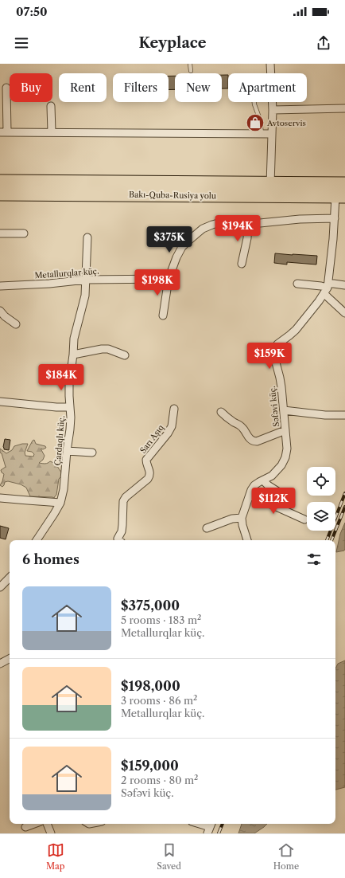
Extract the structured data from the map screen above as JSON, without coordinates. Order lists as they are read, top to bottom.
{
  "streets": {
    "highway": ["Bakı-Quba-Rusiya yolu"],
    "street": [
      "Metallurqlar küç.",
      "Səfəvi küç.",
      "Sarı Aşıq",
      "Çardaqlı küç."
    ]
  },
  "crossings": [
    ["Metallurqlar küç.", "Çardaqlı küç."]
  ],
  "places": {
    "shop": ["Avtoservis"]
  },
  "page": {
    "status": "07:50",
    "header": "Keyplace",
    "chip": [
      "Buy",
      "Rent",
      "Filters",
      "New",
      "Apartment"
    ],
    "price": [
      "$194K",
      "$375K",
      "$198K",
      "$159K",
      "$184K",
      "$112K"
    ],
    "heading": "6 homes",
    "list": [
      {
        "name": "$375,000",
        "note": "5 rooms · 183 m² · Metallurqlar küç."
      },
      {
        "name": "$198,000",
        "note": "3 rooms · 86 m² · Metallurqlar küç."
      },
      {
        "name": "$159,000",
        "note": "2 rooms · 80 m² · Səfəvi küç."
      }
    ],
    "tabs": ["Map", "Saved", "Home"]
  }
}
